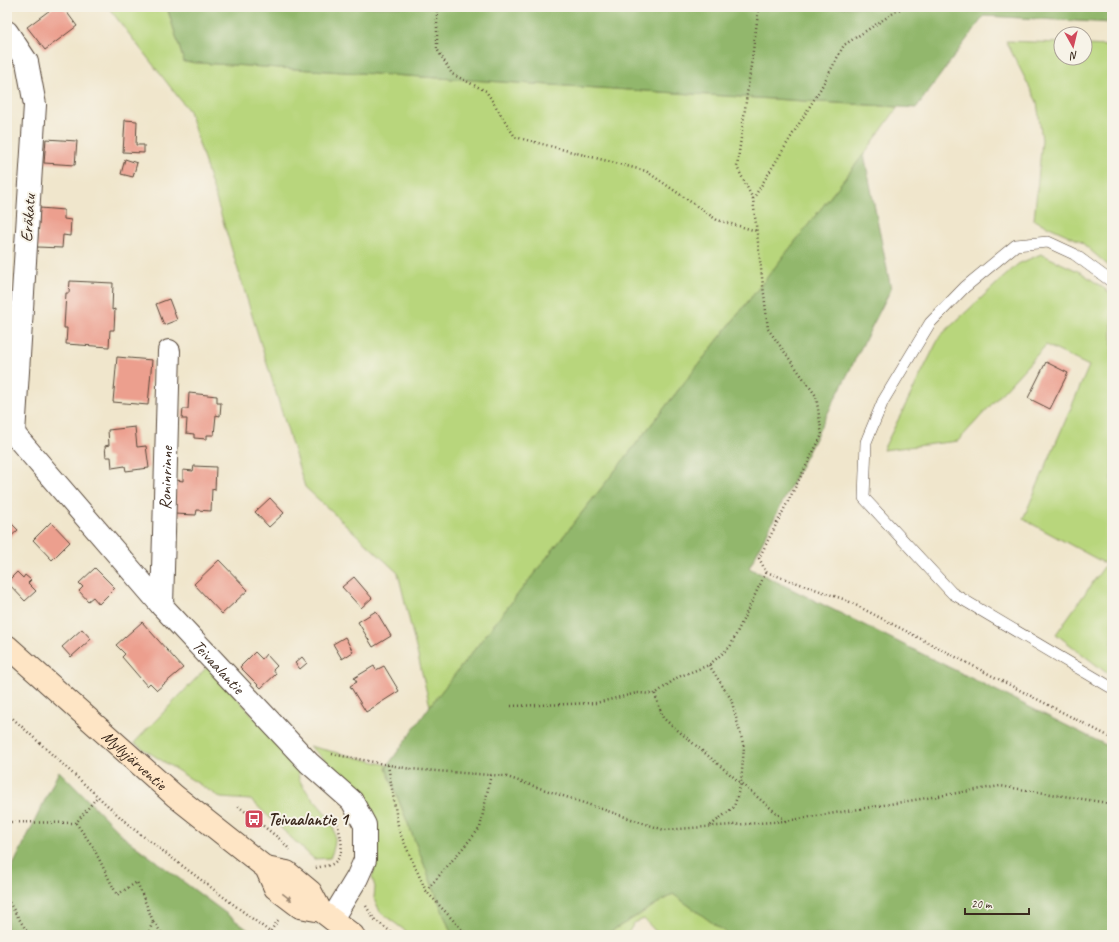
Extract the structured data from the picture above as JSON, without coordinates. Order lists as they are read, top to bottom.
{
  "streets": {
    "main road": ["Myllyjärventie"],
    "street": ["Eräkatu", "Roninrinne", "Teivaalantie"]
  },
  "crossings": [
    ["Eräkatu", "Teivaalantie"],
    ["Roninrinne", "Teivaalantie"],
    ["Teivaalantie", "Myllyjärventie"]
  ],
  "places": {
    "bus stop": ["Teivaalantie 1"]
  },
  "scale_bar": "20 m",
  "north": "bottom"
}
